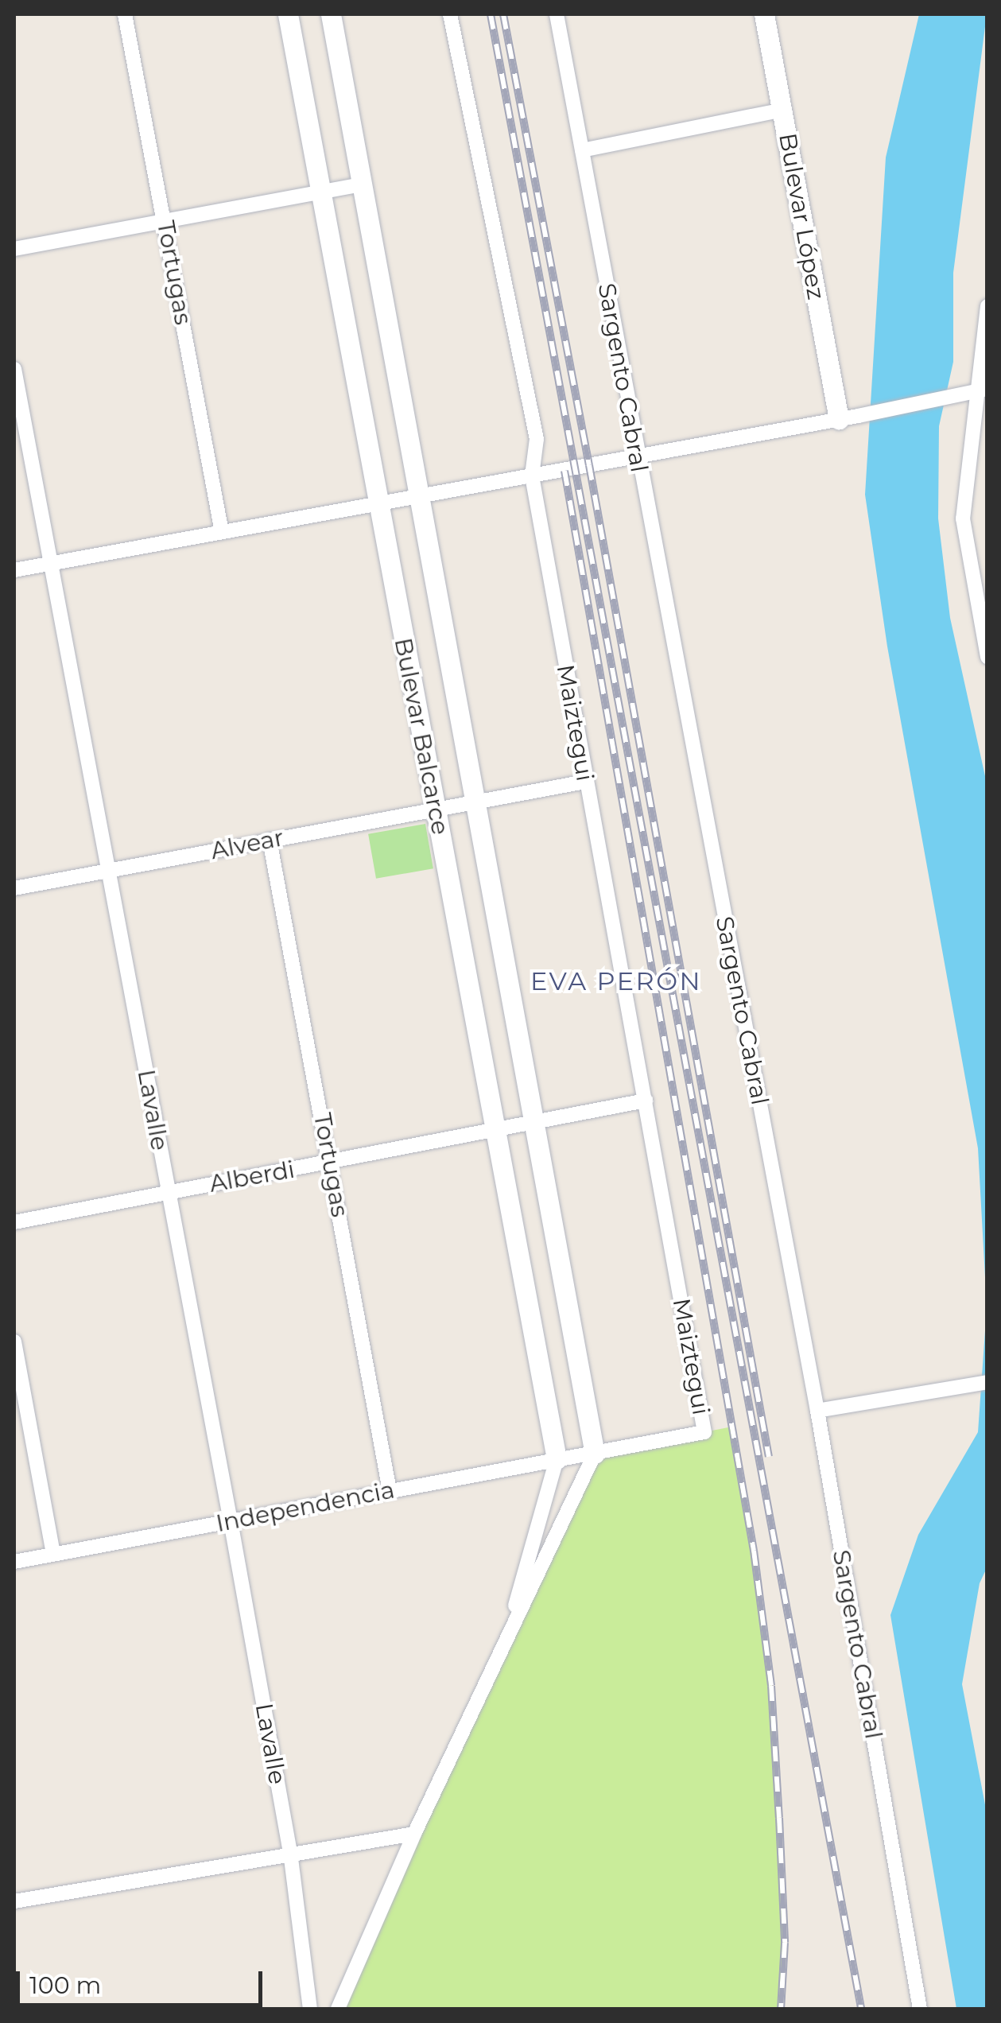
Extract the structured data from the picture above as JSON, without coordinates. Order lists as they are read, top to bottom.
{
  "streets": {
    "main road": ["Bulevar López", "Bulevar Balcarce"],
    "street": [
      "Tortugas",
      "Sargento Cabral",
      "Maiztegui",
      "Alvear",
      "Lavalle",
      "Alberdi",
      "Independencia"
    ]
  },
  "crossings": [
    ["Tortugas", "Alvear"],
    ["Tortugas", "Alberdi"],
    ["Tortugas", "Independencia"],
    ["Maiztegui", "Alvear"],
    ["Maiztegui", "Alberdi"],
    ["Maiztegui", "Independencia"],
    ["Bulevar Balcarce", "Alvear"],
    ["Bulevar Balcarce", "Alberdi"],
    ["Bulevar Balcarce", "Independencia"],
    ["Alvear", "Lavalle"],
    ["Lavalle", "Alberdi"],
    ["Lavalle", "Independencia"]
  ],
  "districts": ["EVA PERÓN"],
  "scale_bar": "100 m"
}
